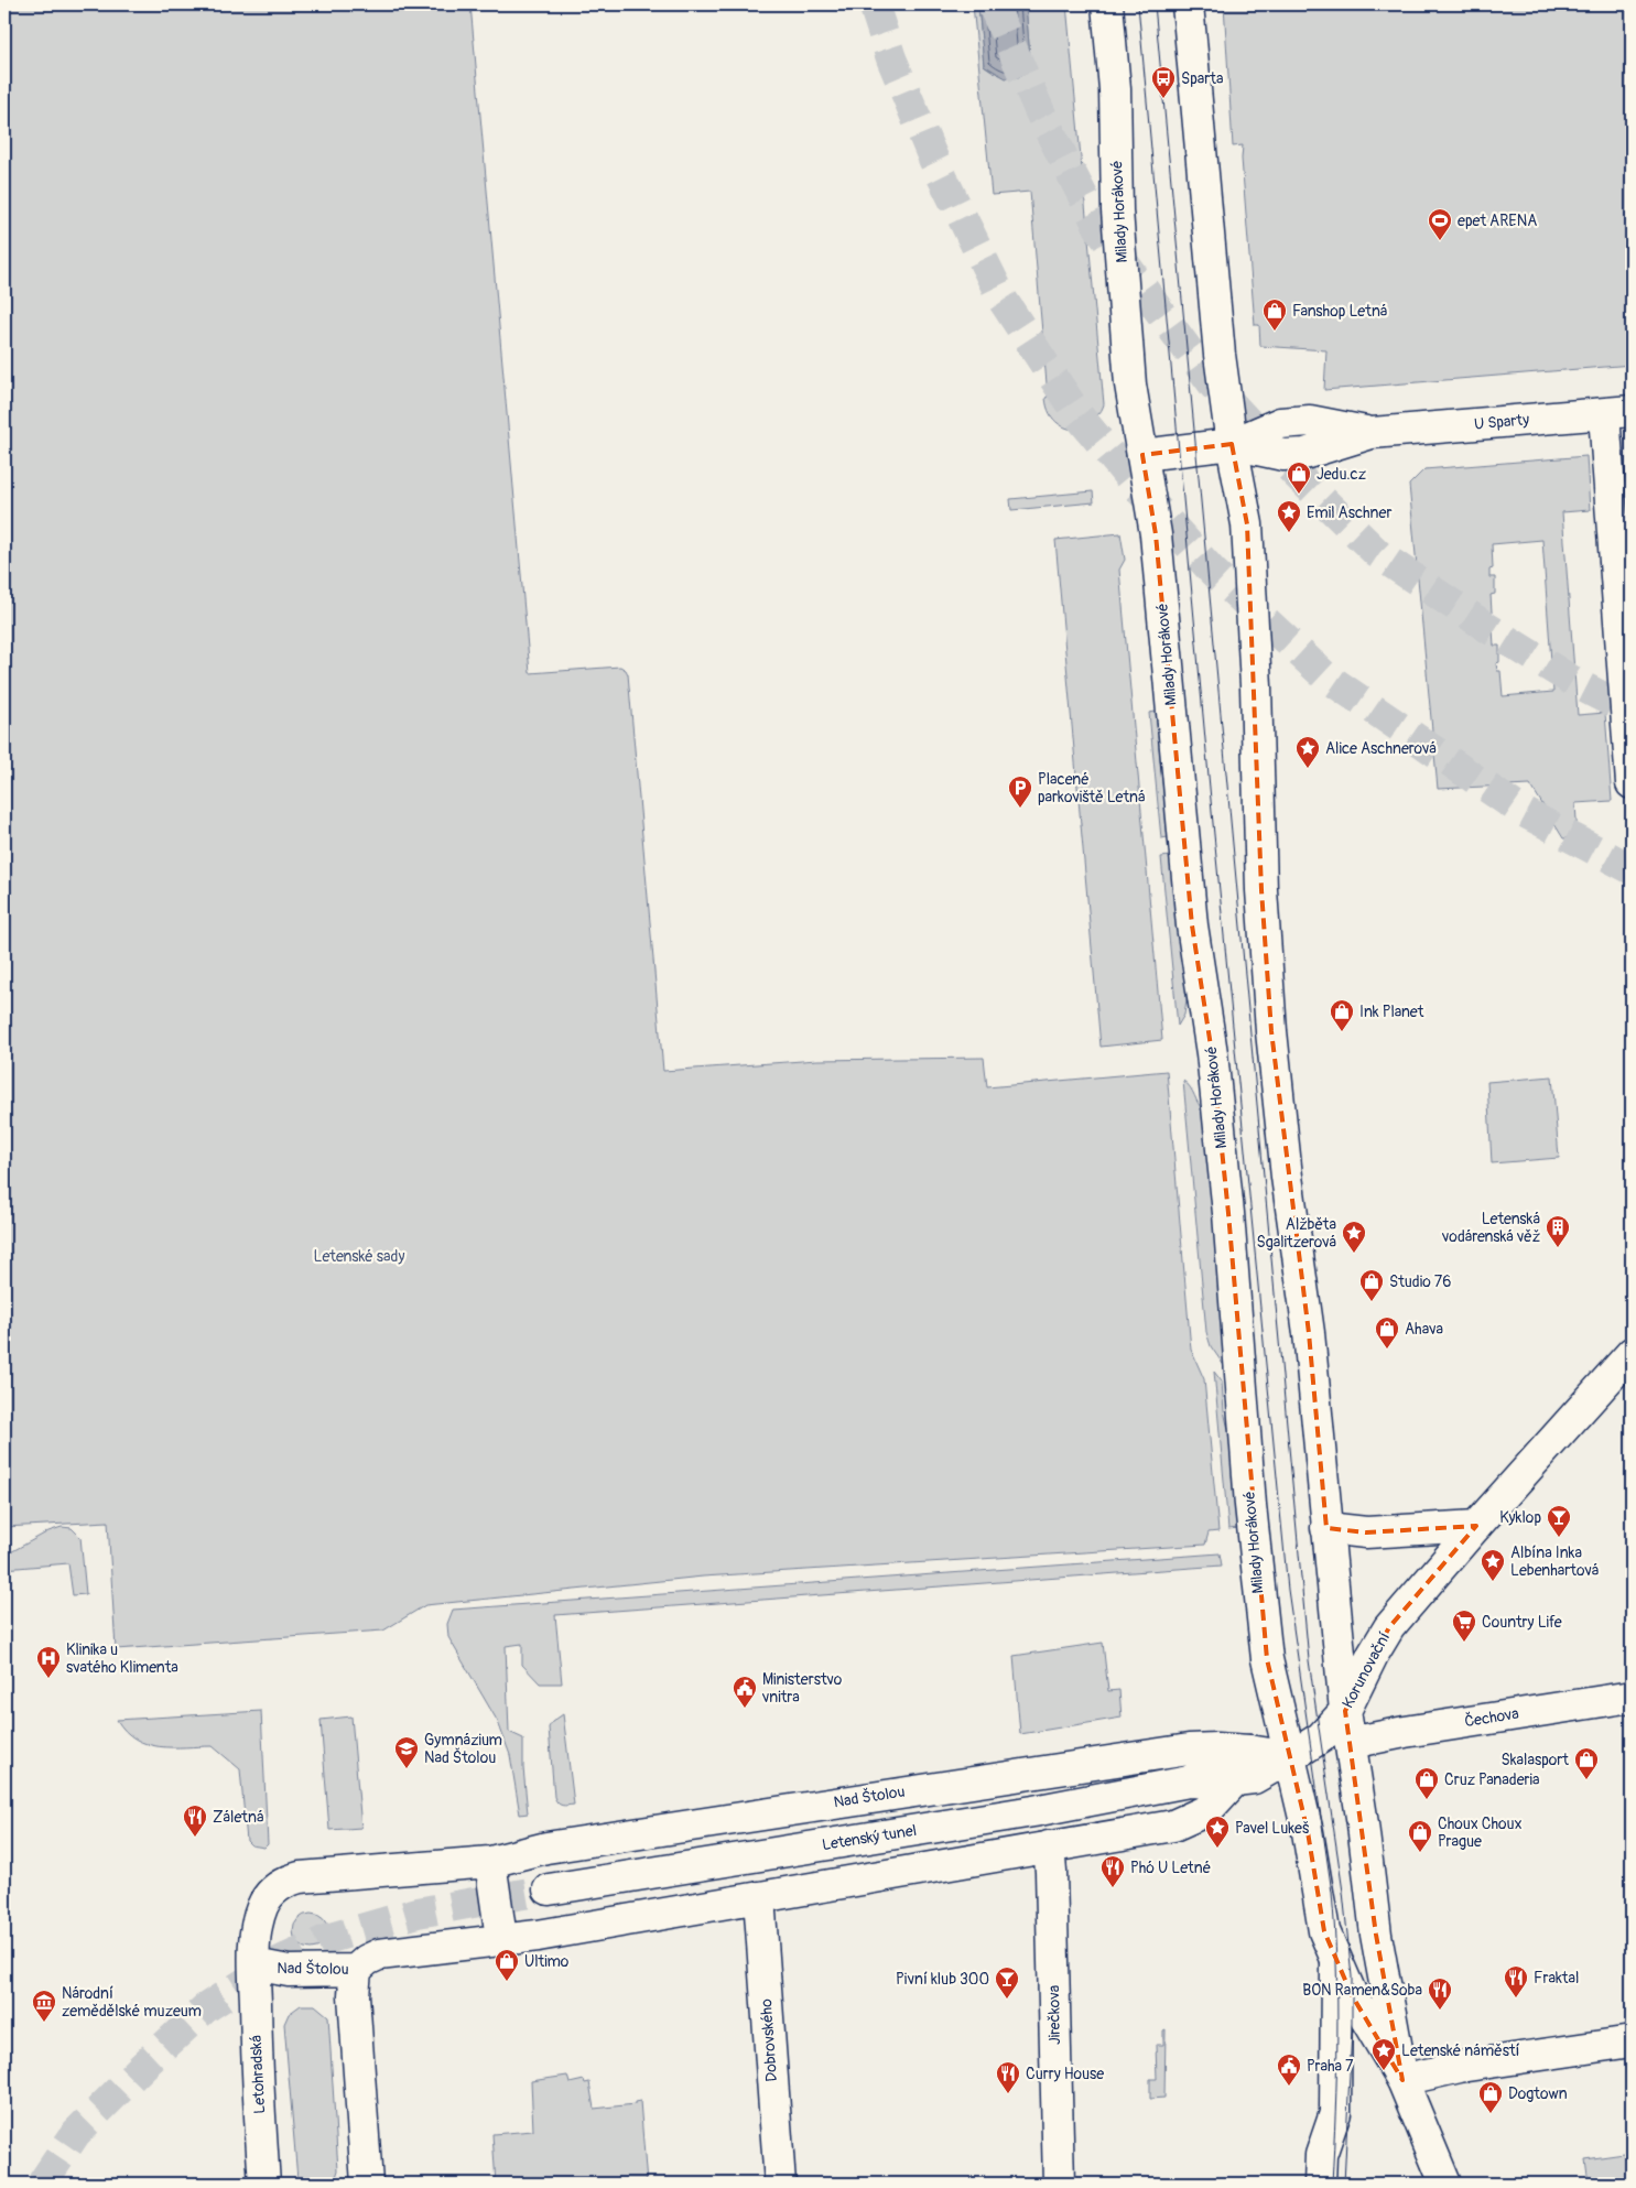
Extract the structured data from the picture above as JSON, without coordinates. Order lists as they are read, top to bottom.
{
  "streets": {
    "main road": [
      "Milady Horákové",
      "U Sparty",
      "Korunovační",
      "Čechova",
      "Nad Štolou",
      "Letenský tunel",
      "Jirečkova",
      "Dobrovského",
      "Letohradská"
    ]
  },
  "crossings": [
    ["Milady Horákové", "U Sparty"],
    ["Milady Horákové", "Korunovační"],
    ["Milady Horákové", "Letenský tunel"],
    ["Korunovační", "Letenský tunel"],
    ["Nad Štolou", "Letenský tunel"],
    ["Nad Štolou", "Jirečkova"],
    ["Nad Štolou", "Dobrovského"],
    ["Nad Štolou", "Letohradská"]
  ],
  "parks": ["Letenské sady"],
  "places": {
    "bus stop": ["Sparta"],
    "sports": ["epet ARENA"],
    "shop": [
      "Fanshop Letná",
      "Jedu.cz",
      "Ink Planet",
      "Studio 76",
      "Ahava",
      "Skalasport",
      "Cruz Panaderia",
      "Choux Choux Prague",
      "Ultimo",
      "Dogtown"
    ],
    "place": [
      "Emil Aschner",
      "Alice Aschnerová",
      "Alžběta Sgalitzerová",
      "Albína Inka Lebenhartová",
      "Pavel Lukeš",
      "Letenské náměstí"
    ],
    "parking": ["Placené parkoviště Letná"],
    "building": ["Letenská vodárenská věž"],
    "bar": ["Kyklop", "Pivní klub 300"],
    "supermarket": ["Country Life"],
    "hospital": ["Klinika u svatého Klimenta"],
    "public building": ["Ministerstvo vnitra", "Praha 7"],
    "school or university": ["Gymnázium Nad Štolou"],
    "restaurant": [
      "Záletná",
      "Phó U Letné",
      "Fraktal",
      "BON Ramen&Soba",
      "Curry House"
    ],
    "museum": ["Národní zemědělské muzeum"]
  }
}
